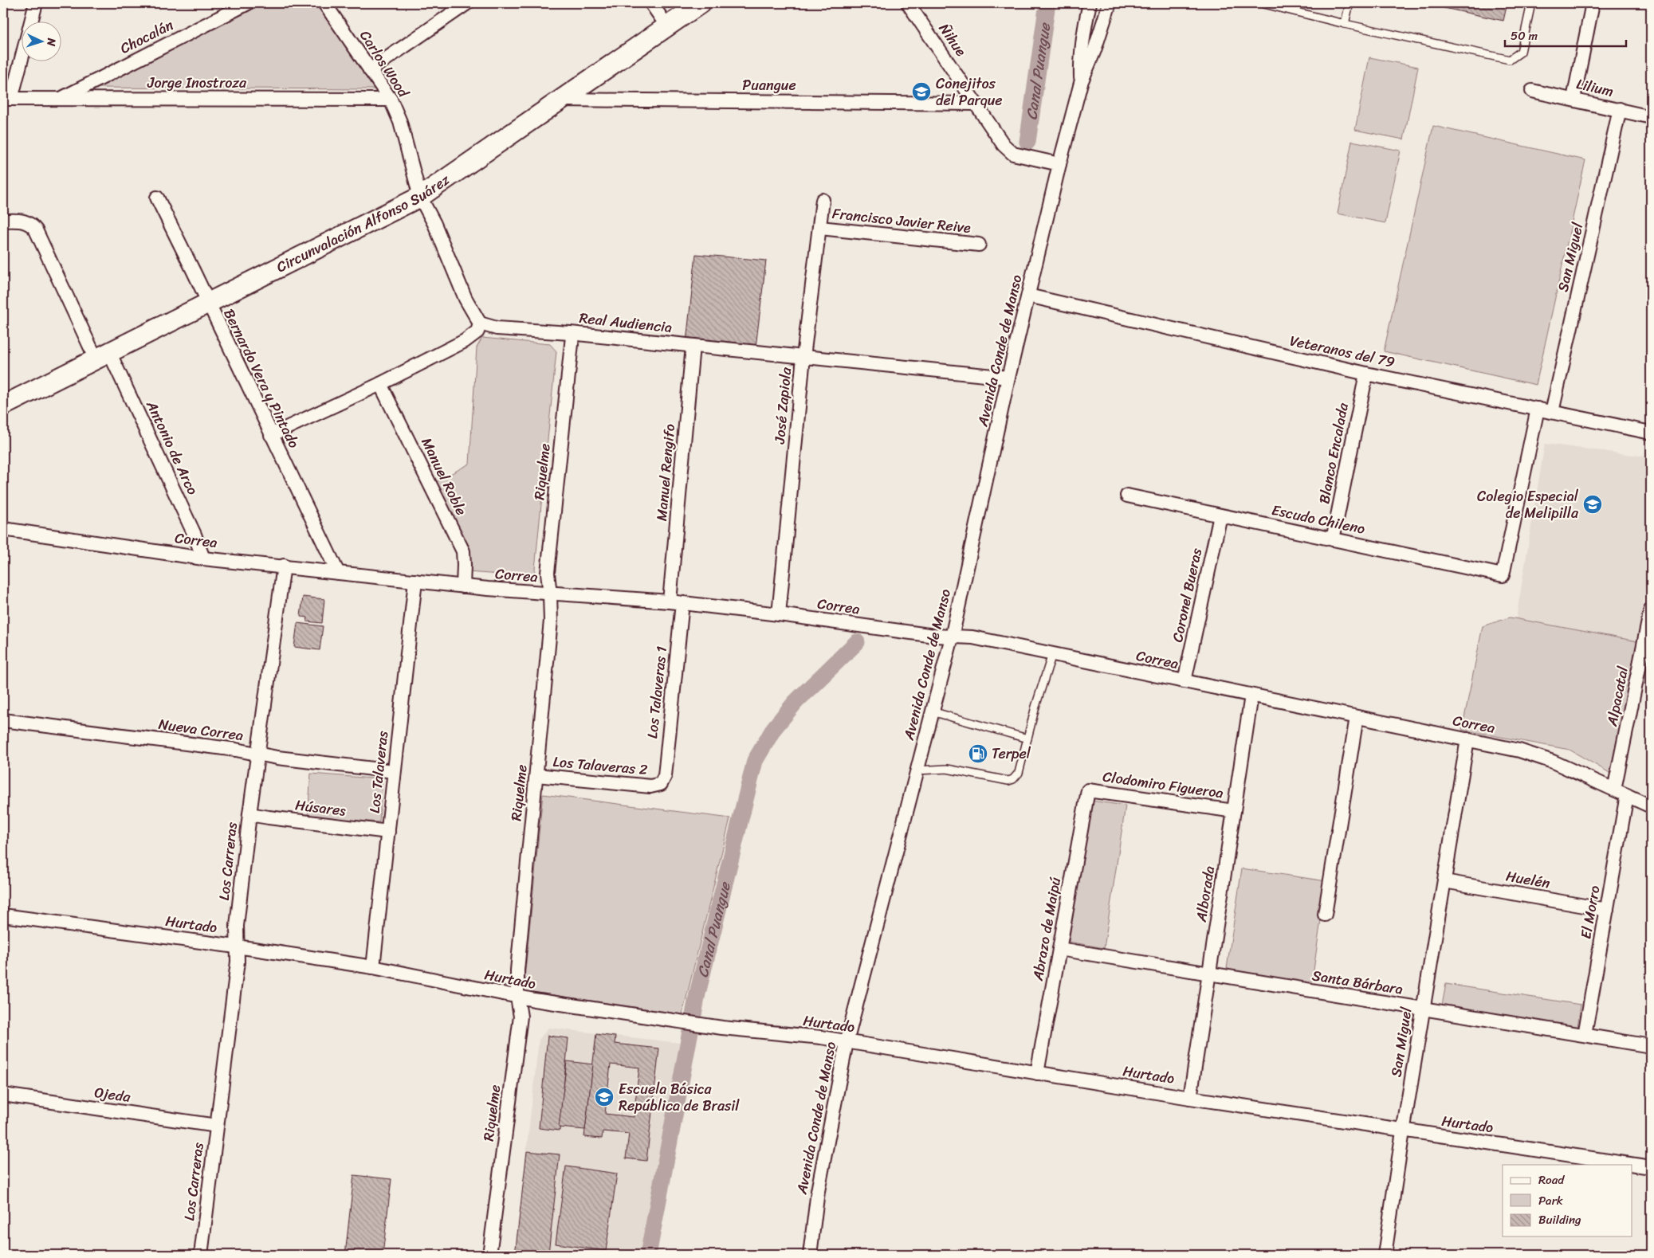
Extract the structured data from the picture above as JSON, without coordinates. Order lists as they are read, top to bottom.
{
  "streets": {
    "street": [
      "Chocalán",
      "Ñihue",
      "Carlos Wood",
      "Jorge Inostroza",
      "Puangue",
      "Lilium",
      "Francisco Javier Reive",
      "Circunvalación Alfonso Suárez",
      "San Miguel",
      "Real Audiencia",
      "Avenida Conde de Manso",
      "Veteranos del 79",
      "Bernardo Vera y Pintado",
      "José Zapiola",
      "Antonio de Arco",
      "Blanco Encalada",
      "Riquelme",
      "Manuel Rengifo",
      "Manuel Roble",
      "Escudo Chileno",
      "Correa",
      "Coronel Bueras",
      "Los Talaveras 1",
      "Alpacatal",
      "Nueva Correa",
      "Los Talaveras 2",
      "Los Talaveras",
      "Clodomiro Figueroa",
      "Húsares",
      "Los Carreras",
      "Huelén",
      "Alborada",
      "El Morro",
      "Hurtado",
      "Abrazo de Maipú",
      "Santa Bárbara",
      "Ojeda"
    ]
  },
  "crossings": [
    ["Chocalán", "Jorge Inostroza"],
    ["Ñihue", "Puangue"],
    ["Ñihue", "Avenida Conde de Manso"],
    ["Carlos Wood", "Jorge Inostroza"],
    ["Carlos Wood", "Circunvalación Alfonso Suárez"],
    ["Carlos Wood", "Real Audiencia"],
    ["Puangue", "Circunvalación Alfonso Suárez"],
    ["Lilium", "San Miguel"],
    ["Francisco Javier Reive", "José Zapiola"],
    ["Circunvalación Alfonso Suárez", "Bernardo Vera y Pintado"],
    ["Circunvalación Alfonso Suárez", "Antonio de Arco"],
    ["San Miguel", "Veteranos del 79"],
    ["San Miguel", "Correa"],
    ["San Miguel", "Huelén"],
    ["San Miguel", "Hurtado"],
    ["San Miguel", "Santa Bárbara"],
    ["Real Audiencia", "Avenida Conde de Manso"],
    ["Real Audiencia", "José Zapiola"],
    ["Real Audiencia", "Riquelme"],
    ["Real Audiencia", "Manuel Rengifo"],
    ["Avenida Conde de Manso", "Veteranos del 79"],
    ["Avenida Conde de Manso", "Correa"],
    ["Avenida Conde de Manso", "Hurtado"],
    ["Veteranos del 79", "Blanco Encalada"],
    ["Veteranos del 79", "Escudo Chileno"],
    ["Bernardo Vera y Pintado", "Correa"],
    ["José Zapiola", "Correa"],
    ["Antonio de Arco", "Correa"],
    ["Blanco Encalada", "Escudo Chileno"],
    ["Riquelme", "Correa"],
    ["Riquelme", "Los Talaveras 2"],
    ["Riquelme", "Hurtado"],
    ["Manuel Rengifo", "Correa"],
    ["Manuel Rengifo", "Los Talaveras 1"],
    ["Manuel Roble", "Correa"],
    ["Escudo Chileno", "Coronel Bueras"],
    ["Correa", "Coronel Bueras"],
    ["Correa", "Los Talaveras 1"],
    ["Correa", "Alpacatal"],
    ["Correa", "Los Talaveras"],
    ["Correa", "Los Carreras"],
    ["Correa", "Alborada"],
    ["Correa", "El Morro"],
    ["Los Talaveras 1", "Los Talaveras 2"],
    ["Nueva Correa", "Los Talaveras"],
    ["Nueva Correa", "Los Carreras"],
    ["Los Talaveras", "Húsares"],
    ["Los Talaveras", "Hurtado"],
    ["Clodomiro Figueroa", "Alborada"],
    ["Clodomiro Figueroa", "Abrazo de Maipú"],
    ["Húsares", "Los Carreras"],
    ["Los Carreras", "Hurtado"],
    ["Los Carreras", "Ojeda"],
    ["Huelén", "El Morro"],
    ["Alborada", "Hurtado"],
    ["Alborada", "Santa Bárbara"],
    ["El Morro", "Santa Bárbara"],
    ["Hurtado", "Abrazo de Maipú"],
    ["Abrazo de Maipú", "Santa Bárbara"]
  ],
  "water": ["Canal Puangue"],
  "places": {
    "school or university": ["Conejitos del Parque", "Colegio Especial de Melipilla", "Escuela Básica República de Brasil"],
    "fuel station": ["Terpel"]
  },
  "legend": ["Road", "Park", "Building"],
  "scale_bar": "50 m",
  "north": "right"
}
